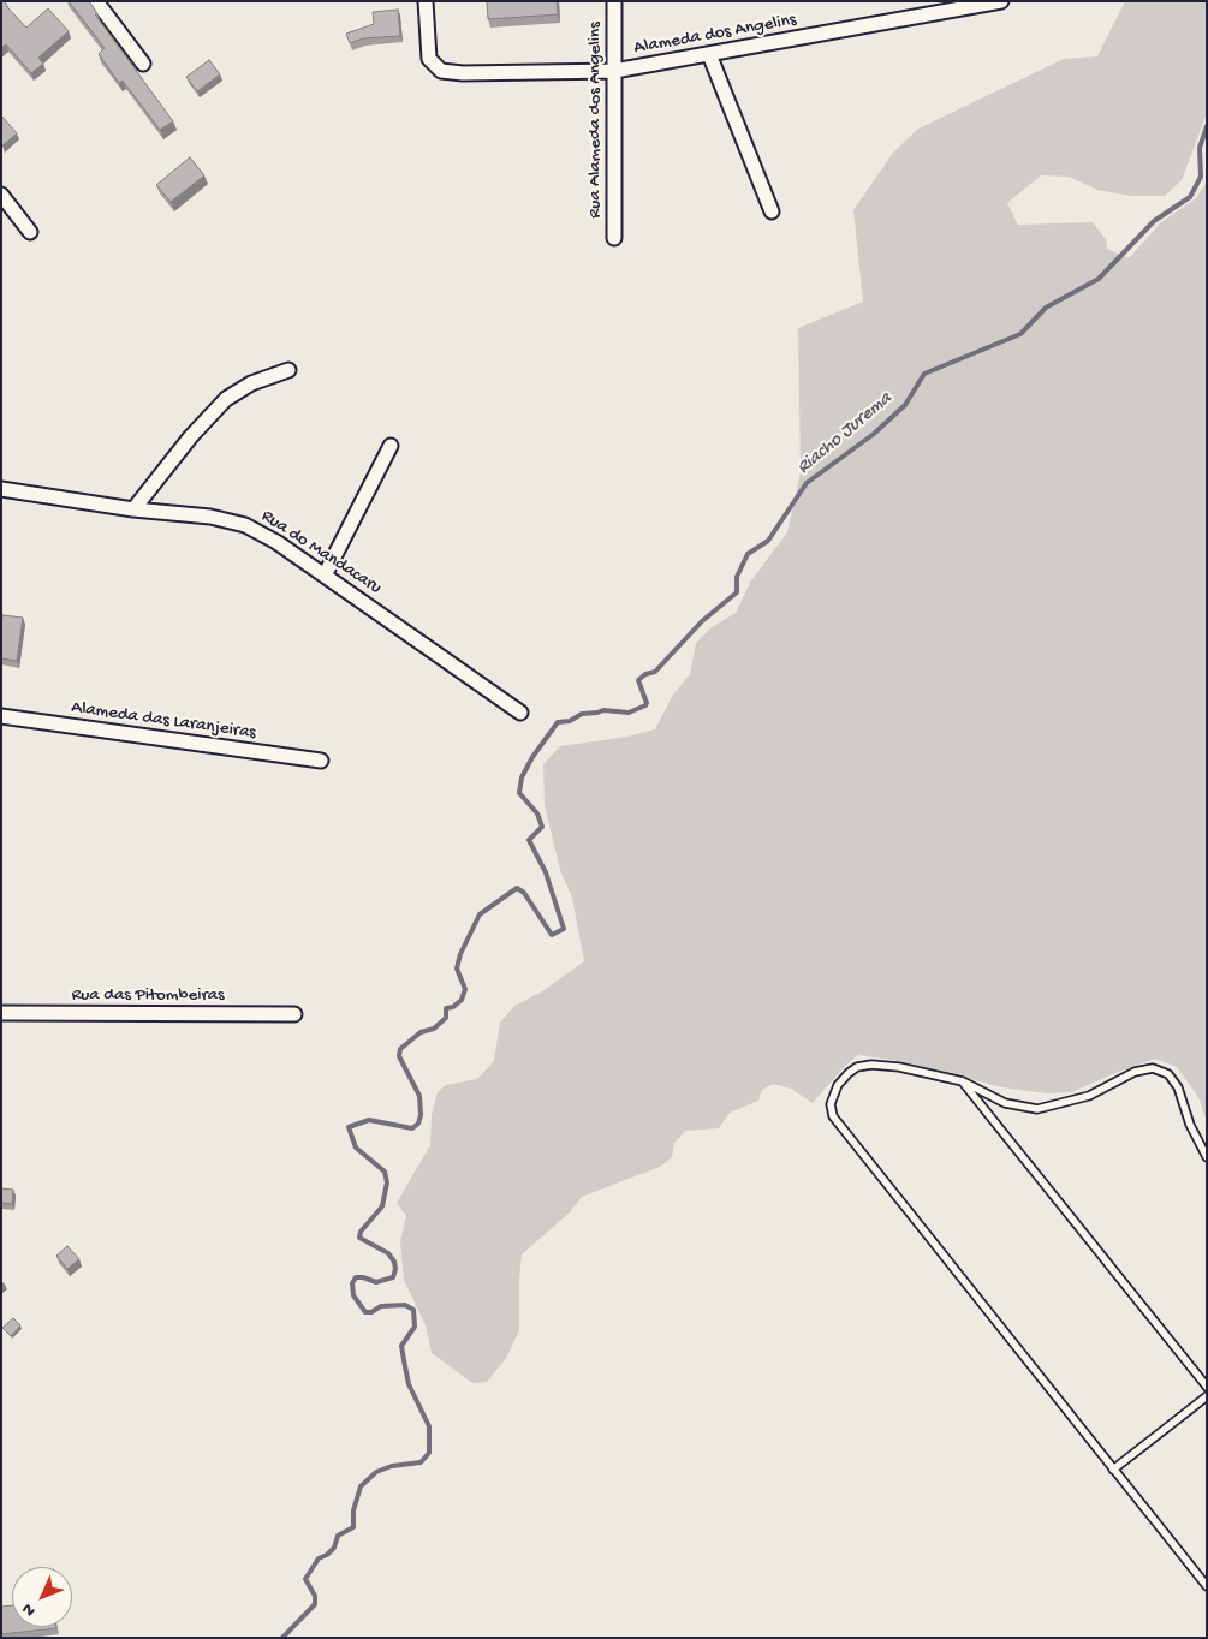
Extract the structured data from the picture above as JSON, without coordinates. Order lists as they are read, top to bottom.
{
  "streets": {
    "street": [
      "Alameda dos Angelins",
      "Rua Alameda dos Angelins",
      "Rua do Mandacaru",
      "Alameda das Laranjeiras",
      "Rua das Pitombeiras"
    ]
  },
  "crossings": [
    ["Alameda dos Angelins", "Rua Alameda dos Angelins"]
  ],
  "water": ["Riacho Jurema"],
  "north": "bottom left"
}
